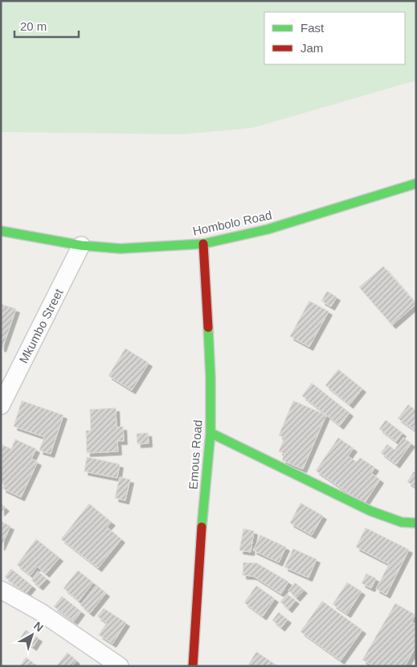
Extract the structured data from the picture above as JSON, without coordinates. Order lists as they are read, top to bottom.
{
  "streets": {
    "street": ["Hombolo Road", "Mkumbo Street", "Emous Road"]
  },
  "crossings": [
    ["Hombolo Road", "Mkumbo Street"],
    ["Hombolo Road", "Emous Road"]
  ],
  "legend": ["Fast", "Jam"],
  "scale_bar": "20 m",
  "north": "top right"
}
